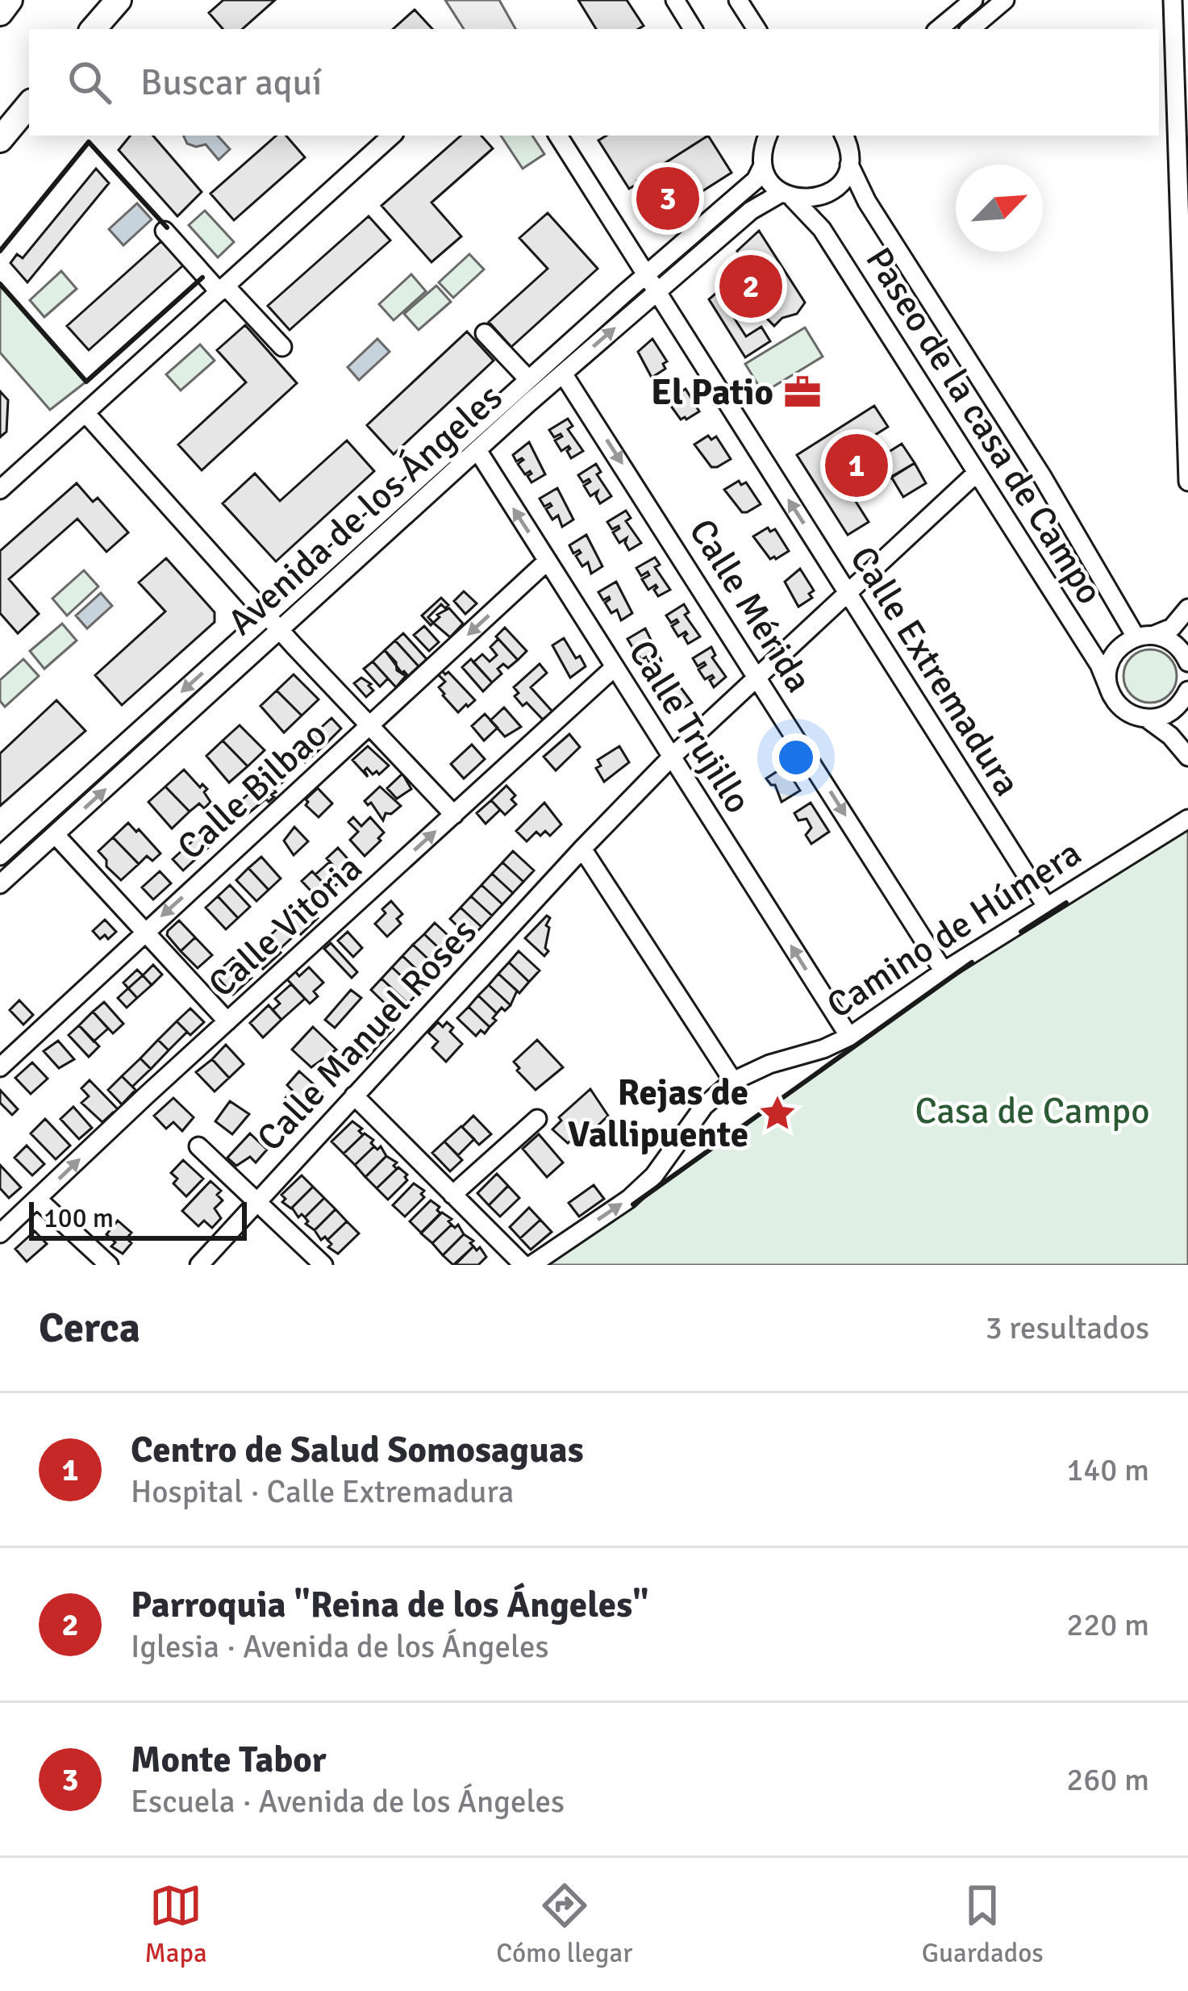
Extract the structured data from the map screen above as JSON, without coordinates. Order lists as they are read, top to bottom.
{
  "streets": {
    "street": [
      "Paseo de la casa de Campo",
      "Avenida de los Ángeles",
      "Calle Mérida",
      "Calle Extremadura",
      "Calle Trujillo",
      "Calle Bilbao",
      "Calle Vitoria",
      "Camino de Húmera",
      "Calle Manuel Roses"
    ]
  },
  "crossings": [
    ["Paseo de la casa de Campo", "Avenida de los Ángeles"],
    ["Paseo de la casa de Campo", "Calle Manuel Roses"],
    ["Avenida de los Ángeles", "Calle Mérida"],
    ["Avenida de los Ángeles", "Calle Extremadura"],
    ["Avenida de los Ángeles", "Calle Trujillo"],
    ["Calle Mérida", "Camino de Húmera"],
    ["Calle Mérida", "Calle Manuel Roses"],
    ["Calle Extremadura", "Camino de Húmera"],
    ["Calle Extremadura", "Calle Manuel Roses"],
    ["Calle Trujillo", "Calle Bilbao"],
    ["Calle Trujillo", "Calle Vitoria"],
    ["Calle Trujillo", "Camino de Húmera"],
    ["Calle Trujillo", "Calle Manuel Roses"]
  ],
  "one_way": [
    "Calle Mérida",
    "Calle Extremadura",
    "Calle Bilbao",
    "Calle Vitoria"
  ],
  "parks": ["Casa de Campo"],
  "places": {
    "office": ["El Patio"],
    "place": ["Rejas de Vallipuente"]
  },
  "scale_bar": "100 m",
  "north": "top right",
  "page": {
    "search": "Buscar aquí",
    "pins": ["3", "2", "1"],
    "scale": "100 m",
    "heading": ["Cerca", "3 resultados"],
    "list": [
      {
        "mark": "1",
        "name": "Centro de Salud Somosaguas",
        "note": "Hospital · Calle Extremadura",
        "value": "140 m"
      },
      {
        "mark": "2",
        "name": "Parroquia \"Reina de los Ángeles\"",
        "note": "Iglesia · Avenida de los Ángeles",
        "value": "220 m"
      },
      {
        "mark": "3",
        "name": "Monte Tabor",
        "note": "Escuela · Avenida de los Ángeles",
        "value": "260 m"
      }
    ],
    "nav": ["Mapa", "Cómo llegar", "Guardados"]
  }
}
